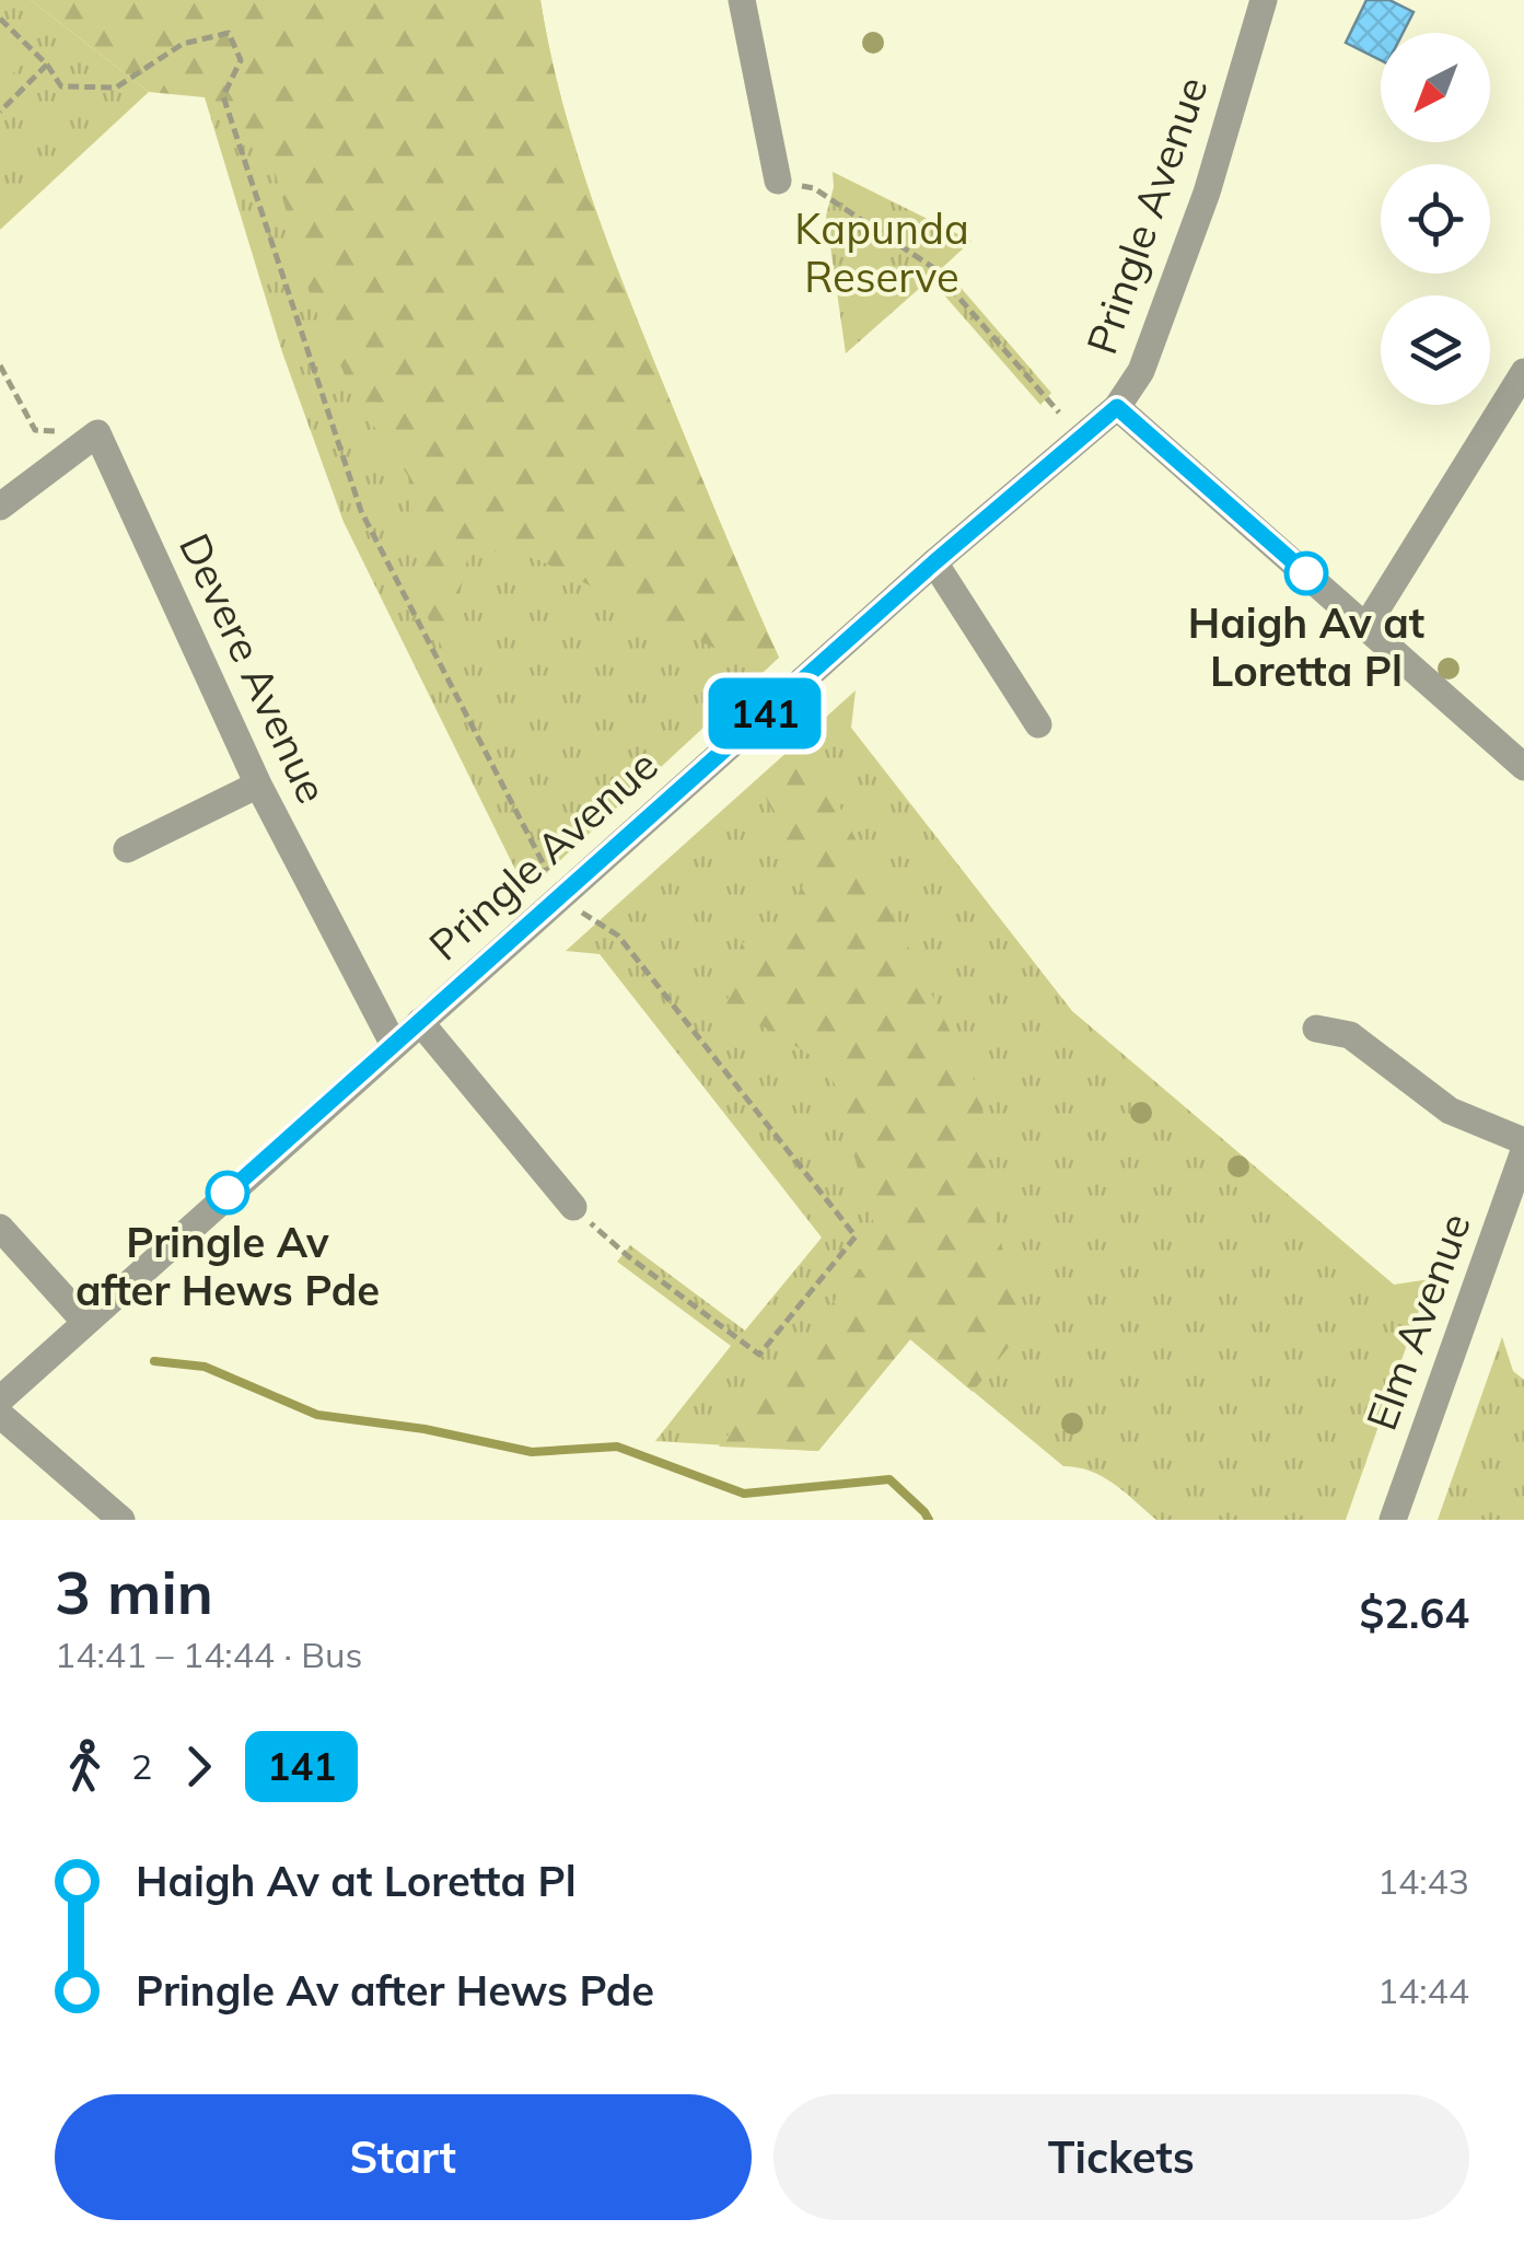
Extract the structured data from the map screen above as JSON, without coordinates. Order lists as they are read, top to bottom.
{
  "streets": {
    "street": ["Pringle Avenue", "Devere Avenue", "Elm Avenue"]
  },
  "crossings": [
    ["Pringle Avenue", "Devere Avenue"]
  ],
  "parks": ["Kapunda Reserve"],
  "places": ["Haigh Av at Loretta Pl", "Pringle Av after Hews Pde"],
  "lines": ["bus line 141"],
  "north": "bottom left",
  "page": {
    "on_map": "141",
    "heading": ["3 min", "14:41 – 14:44 · Bus", "$2.64"],
    "legs": ["2", "141"],
    "list": [
      {
        "name": "Haigh Av at Loretta Pl",
        "value": "14:43"
      },
      {
        "name": "Pringle Av after Hews Pde",
        "value": "14:44"
      }
    ],
    "buttons": ["Start", "Tickets"]
  }
}
